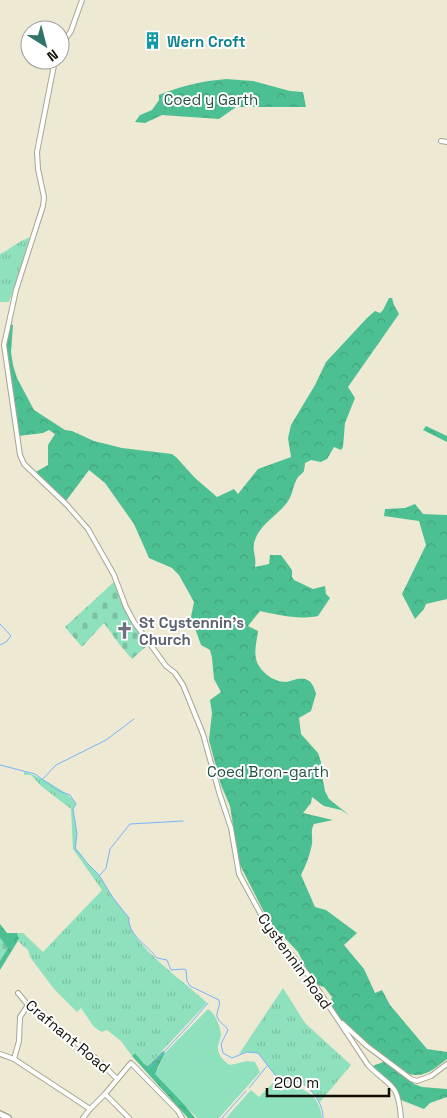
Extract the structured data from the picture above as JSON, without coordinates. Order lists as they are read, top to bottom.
{
  "streets": {
    "street": ["Cystennin Road", "Crafnant Road"]
  },
  "parks": ["Coed y Garth", "Coed Bron-garth"],
  "places": {
    "building": ["Wern Croft"],
    "church": ["St Cystennin's Church"]
  },
  "scale_bar": "200 m",
  "north": "bottom right"
}
